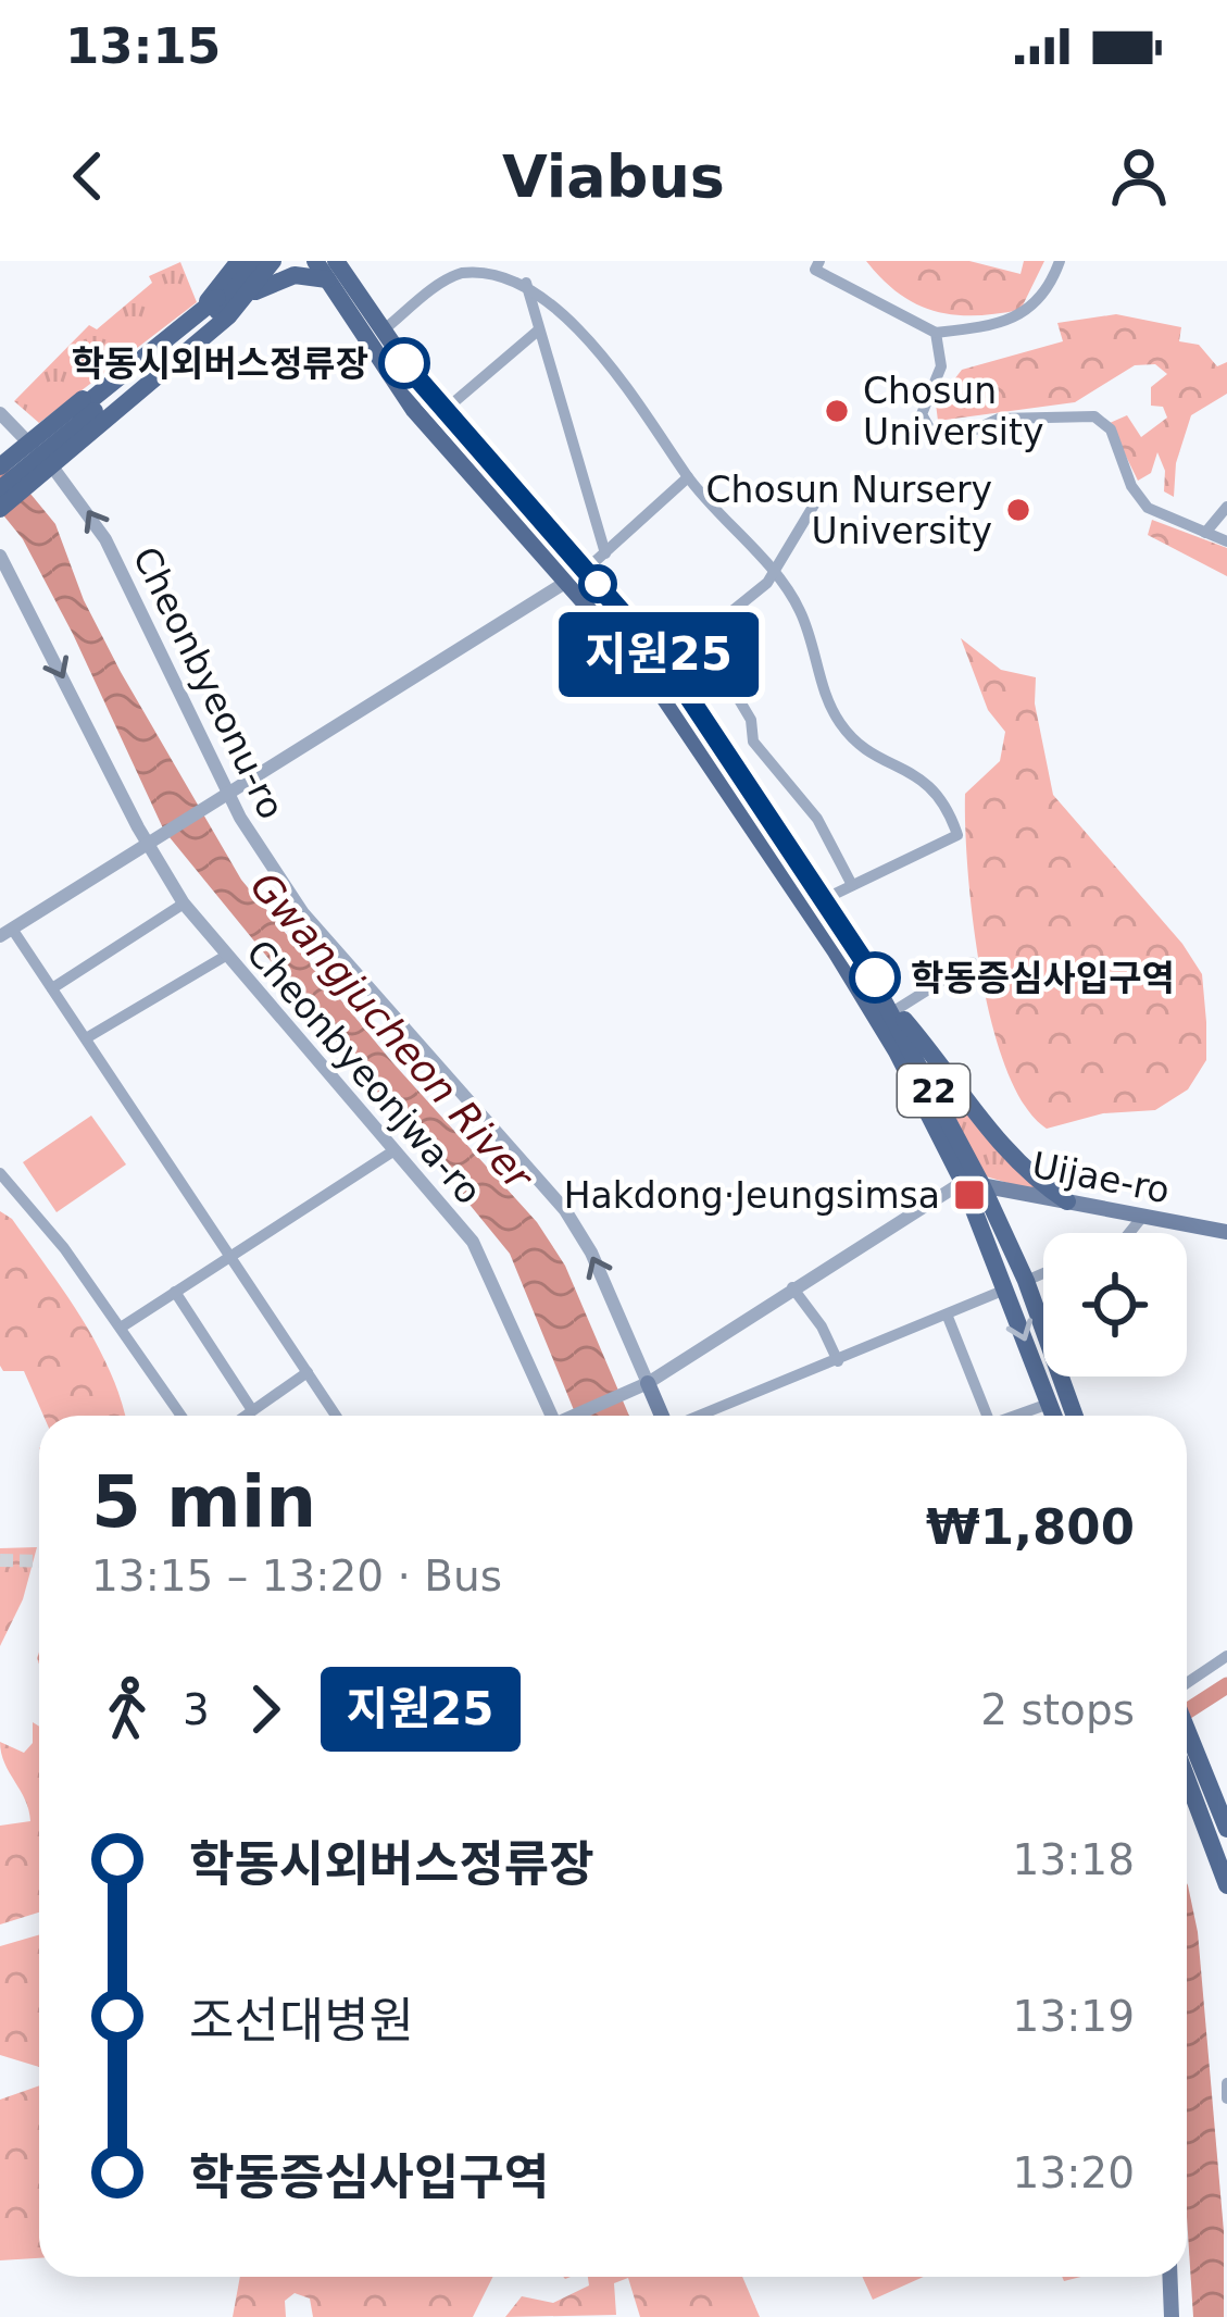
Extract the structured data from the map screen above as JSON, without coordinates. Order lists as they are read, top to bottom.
{
  "streets": {
    "main road": ["Cheonbyeonu-ro", "22", "Uijae-ro"],
    "street": ["Cheonbyeonjwa-ro"]
  },
  "crossings": [
    ["22", "Uijae-ro"]
  ],
  "one_way": ["Cheonbyeonu-ro"],
  "water": ["Gwangjucheon River"],
  "places": {
    "other": [
      "학동시외버스정류장",
      "Chosun University",
      "Chosun Nursery University",
      "학동증심사입구역"
    ],
    "transit": ["Hakdong·Jeungsimsa"]
  },
  "lines": ["bus line 지원25"],
  "page": {
    "status": "13:15",
    "header": "Viabus",
    "on_map": "지원25",
    "heading": ["5 min", "13:15 – 13:20 · Bus", "₩1,800"],
    "legs": ["3", "지원25", "2 stops"],
    "list": [
      {
        "name": "학동시외버스정류장",
        "value": "13:18"
      },
      {
        "name": "조선대병원",
        "value": "13:19"
      },
      {
        "name": "학동증심사입구역",
        "value": "13:20"
      }
    ]
  }
}
